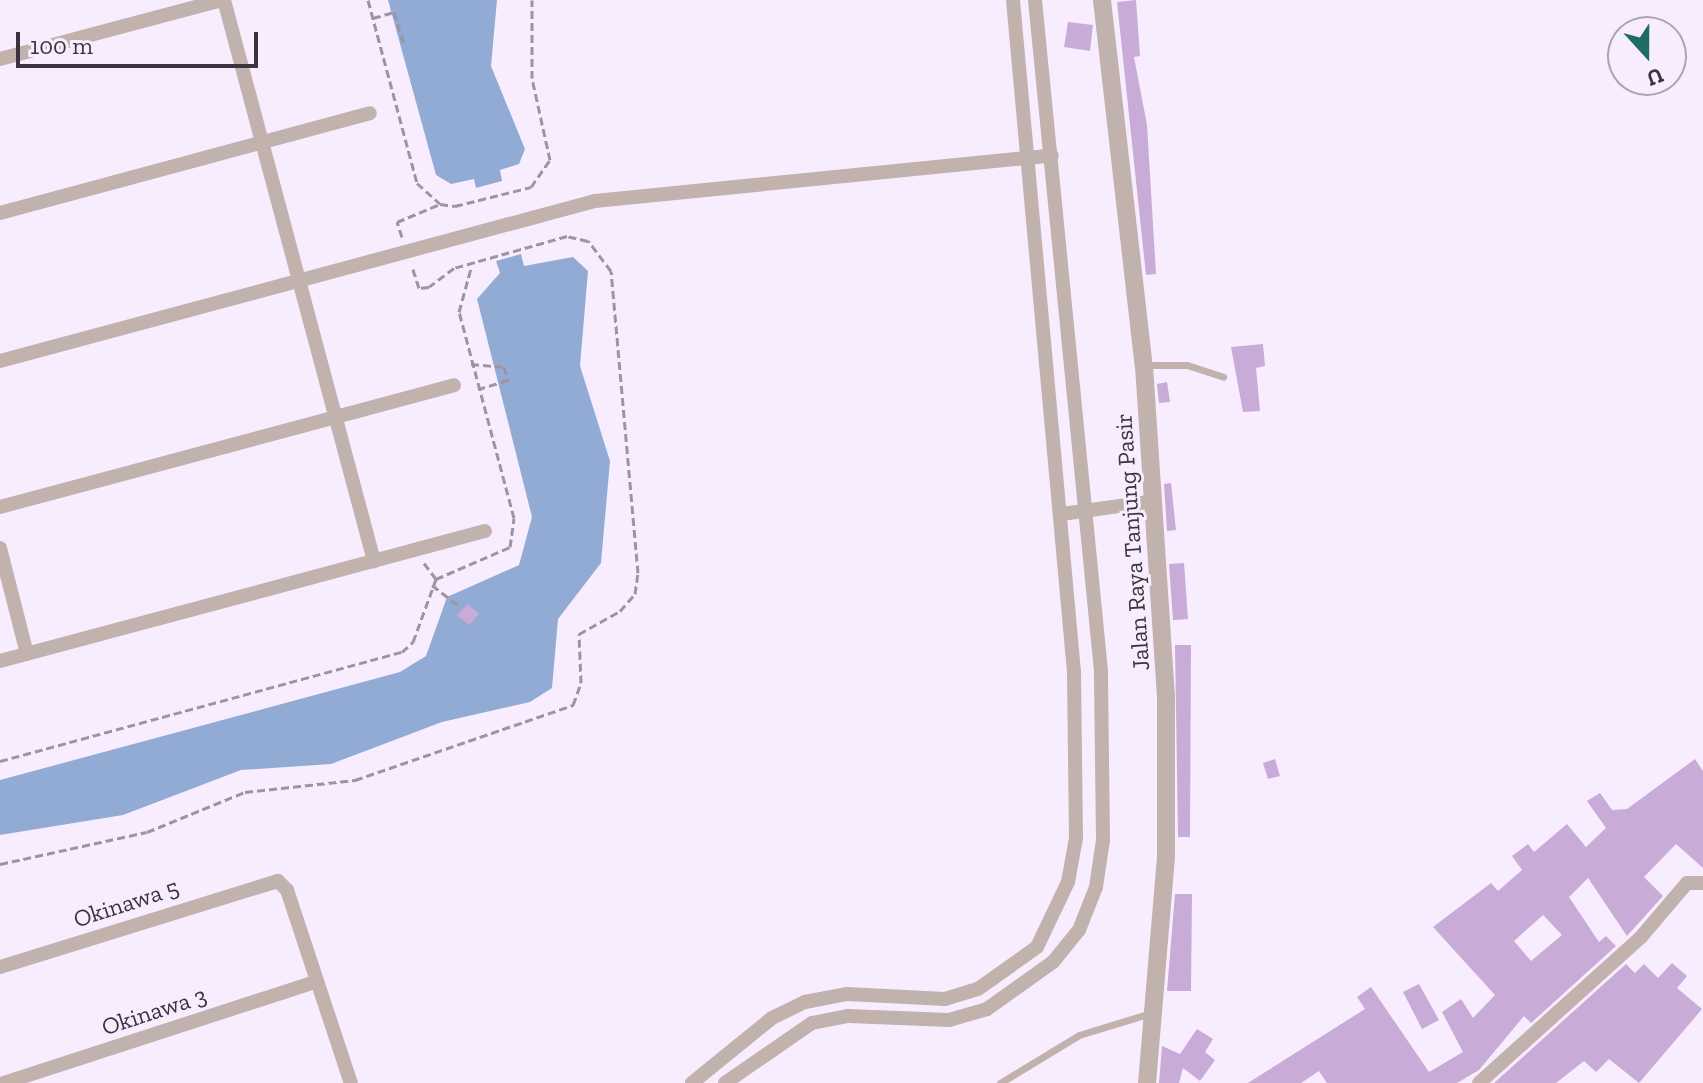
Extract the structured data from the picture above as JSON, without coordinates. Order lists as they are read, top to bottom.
{
  "streets": {
    "street": ["Jalan Raya Tanjung Pasir", "Okinawa 5", "Okinawa 3"]
  },
  "crossings": [
    ["Okinawa 5", "Okinawa 3"]
  ],
  "scale_bar": "100 m",
  "north": "bottom"
}
